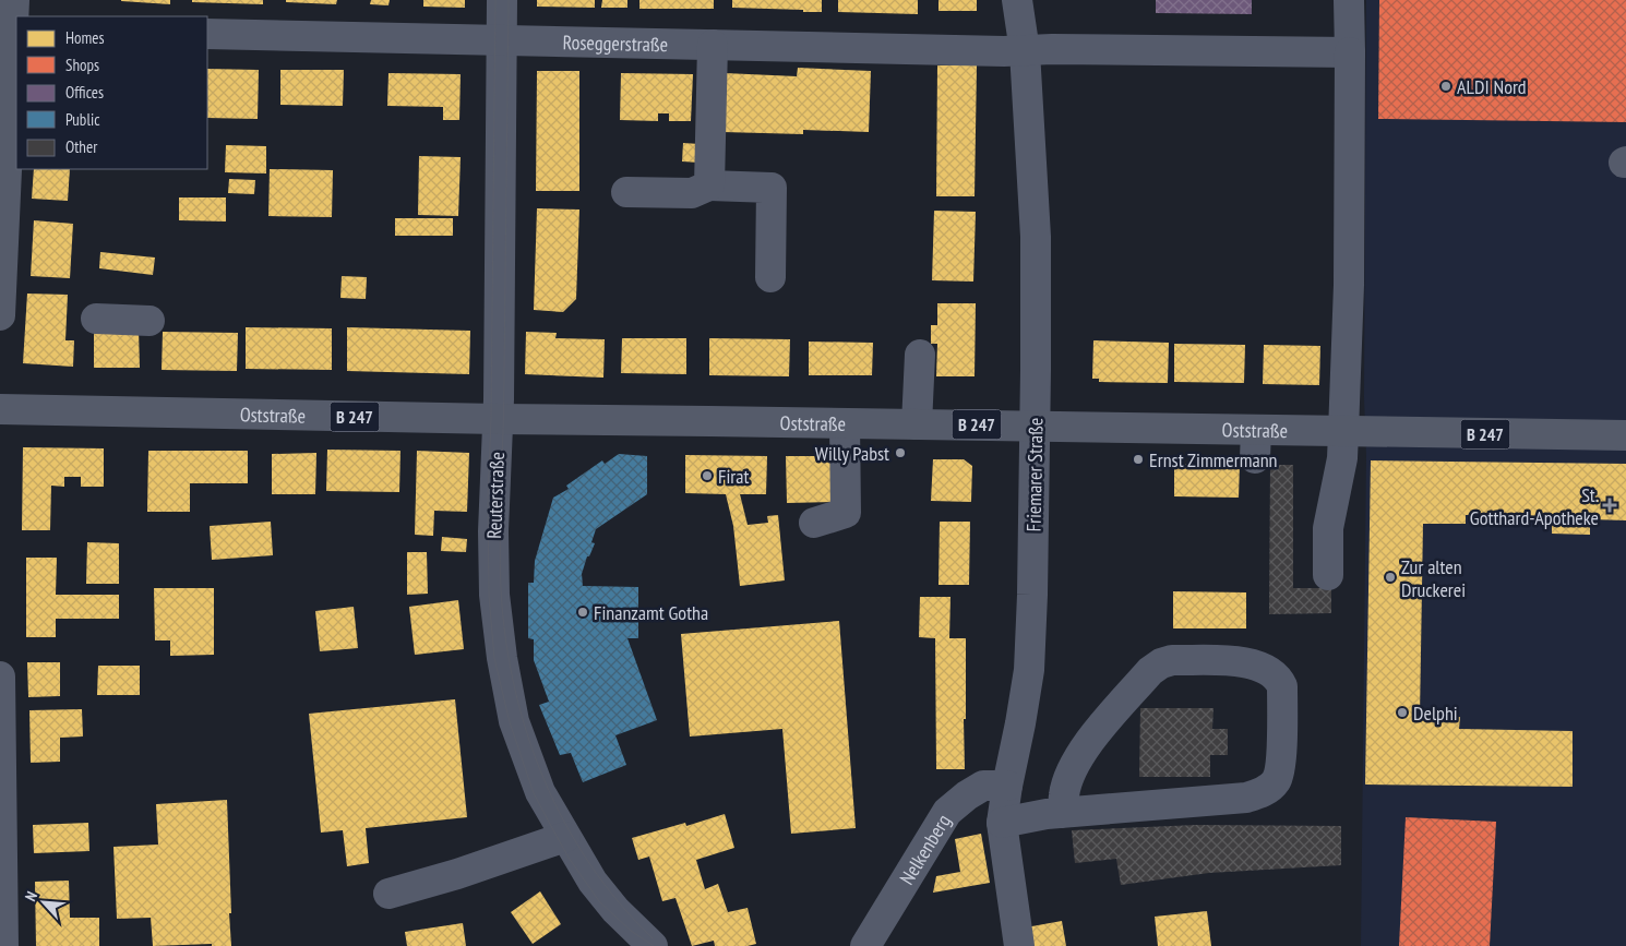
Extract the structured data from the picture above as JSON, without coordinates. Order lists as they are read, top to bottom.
{
  "streets": {
    "main road": ["Oststraße", "B 247"],
    "street": [
      "Roseggerstraße",
      "Friemarer Straße",
      "Reuterstraße",
      "Nelkenberg"
    ]
  },
  "crossings": [
    ["Roseggerstraße", "Friemarer Straße"],
    ["Roseggerstraße", "Reuterstraße"],
    ["Oststraße", "Friemarer Straße"],
    ["Oststraße", "Reuterstraße"],
    ["Friemarer Straße", "Nelkenberg"]
  ],
  "places": {
    "other": [
      "ALDI Nord",
      "Willy Pabst",
      "Ernst Zimmermann",
      "Firat",
      "Zur alten Druckerei",
      "Finanzamt Gotha",
      "Delphi"
    ],
    "health": ["St. Gotthard-Apotheke"]
  },
  "legend": [
    "Homes",
    "Shops",
    "Offices",
    "Public",
    "Other"
  ],
  "north": "top left"
}
